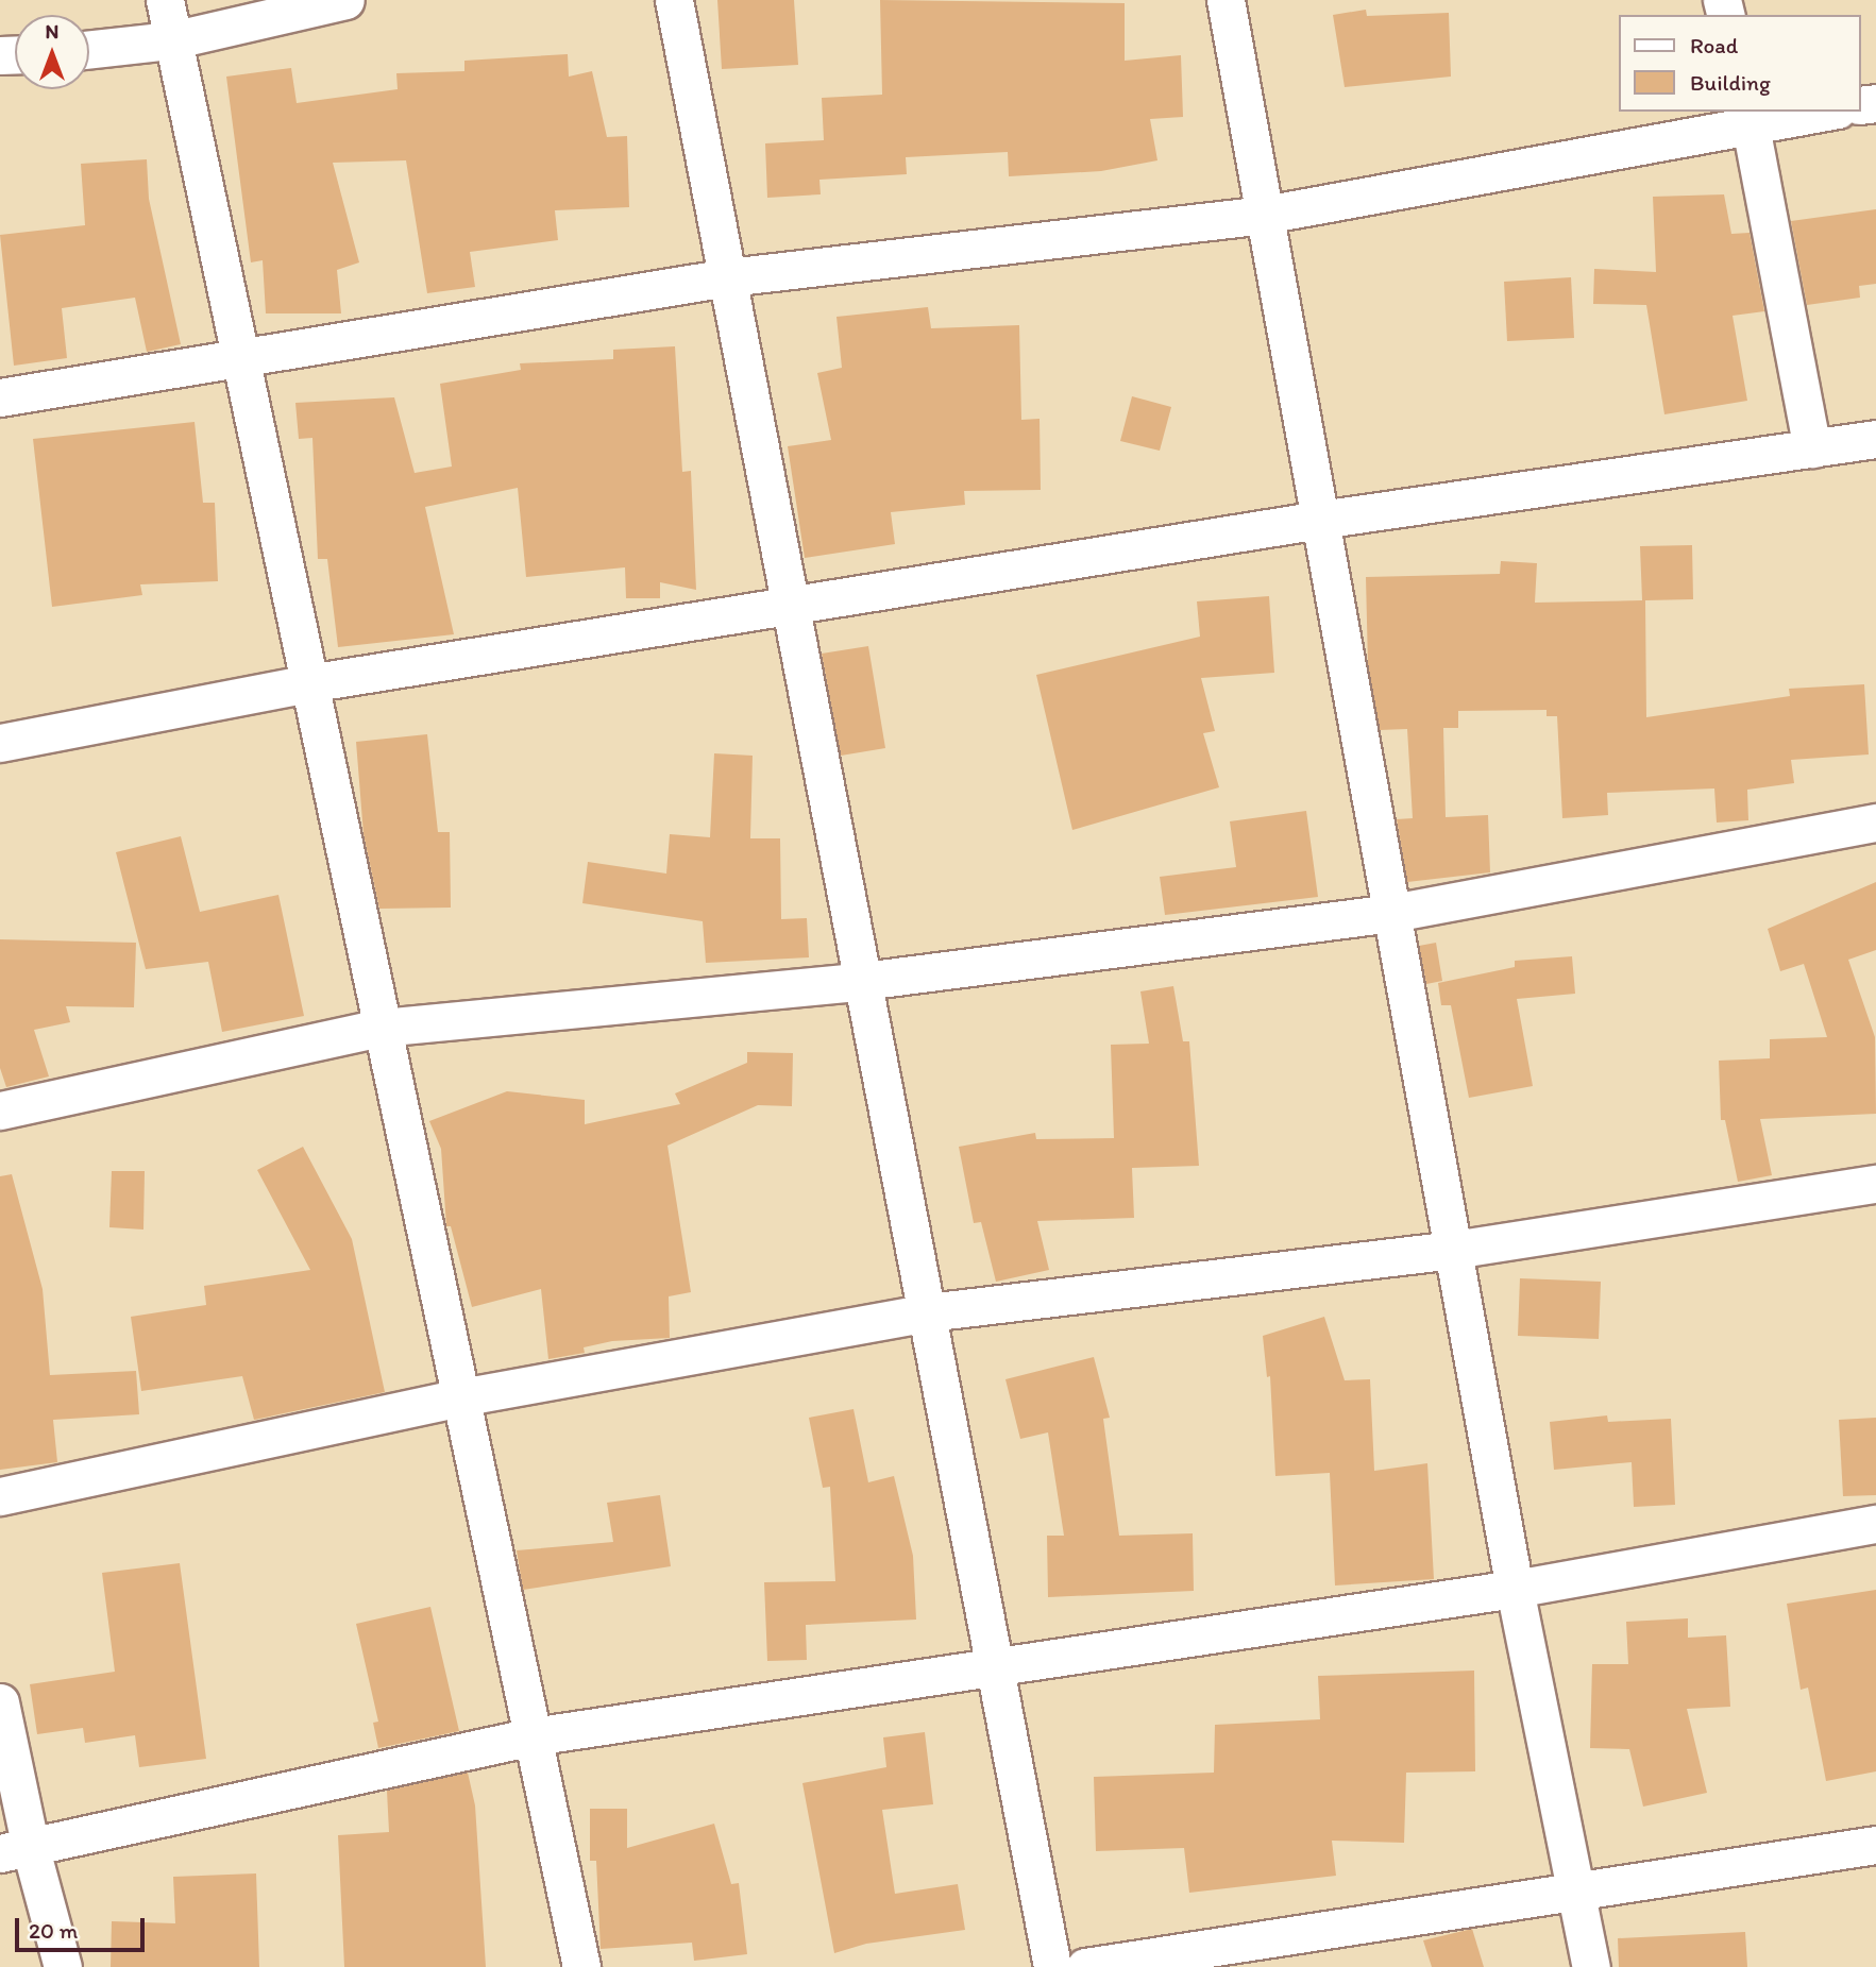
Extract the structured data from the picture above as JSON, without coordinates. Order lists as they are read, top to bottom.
{
  "legend": ["Road", "Building"],
  "scale_bar": "20 m",
  "north": "top"
}
